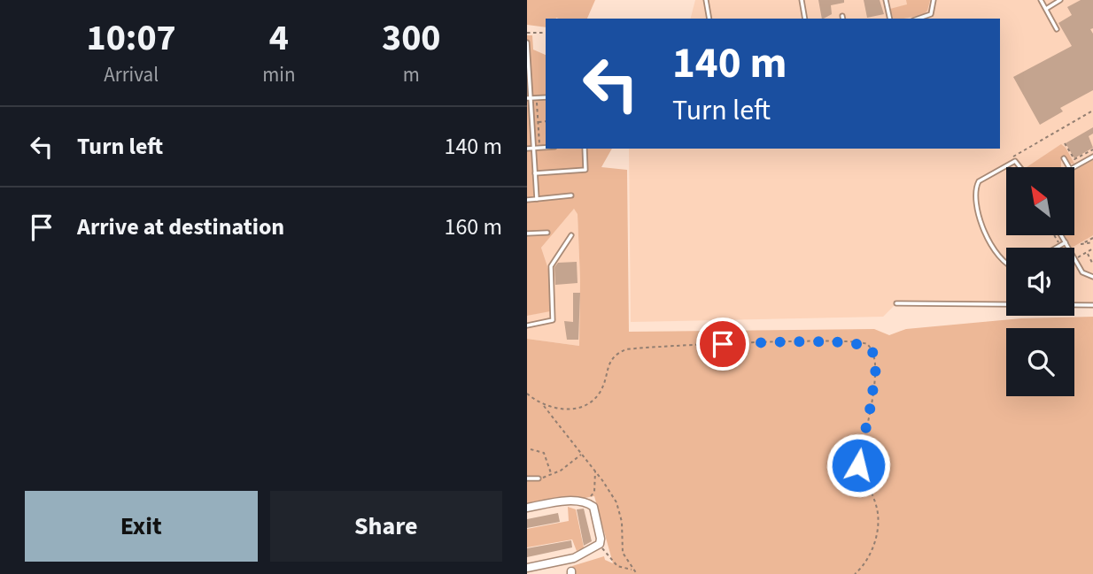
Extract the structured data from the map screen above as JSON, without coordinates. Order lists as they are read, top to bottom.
{
  "north": "top left",
  "page": {
    "eta": [
      "10:07",
      "Arrival",
      "4",
      "min",
      "300",
      "m"
    ],
    "turn": ["140 m", "Turn left"],
    "list": [
      {
        "name": "Turn left",
        "value": "140 m"
      },
      {
        "name": "Arrive at destination",
        "value": "160 m"
      }
    ],
    "buttons": ["Exit", "Share"]
  }
}
